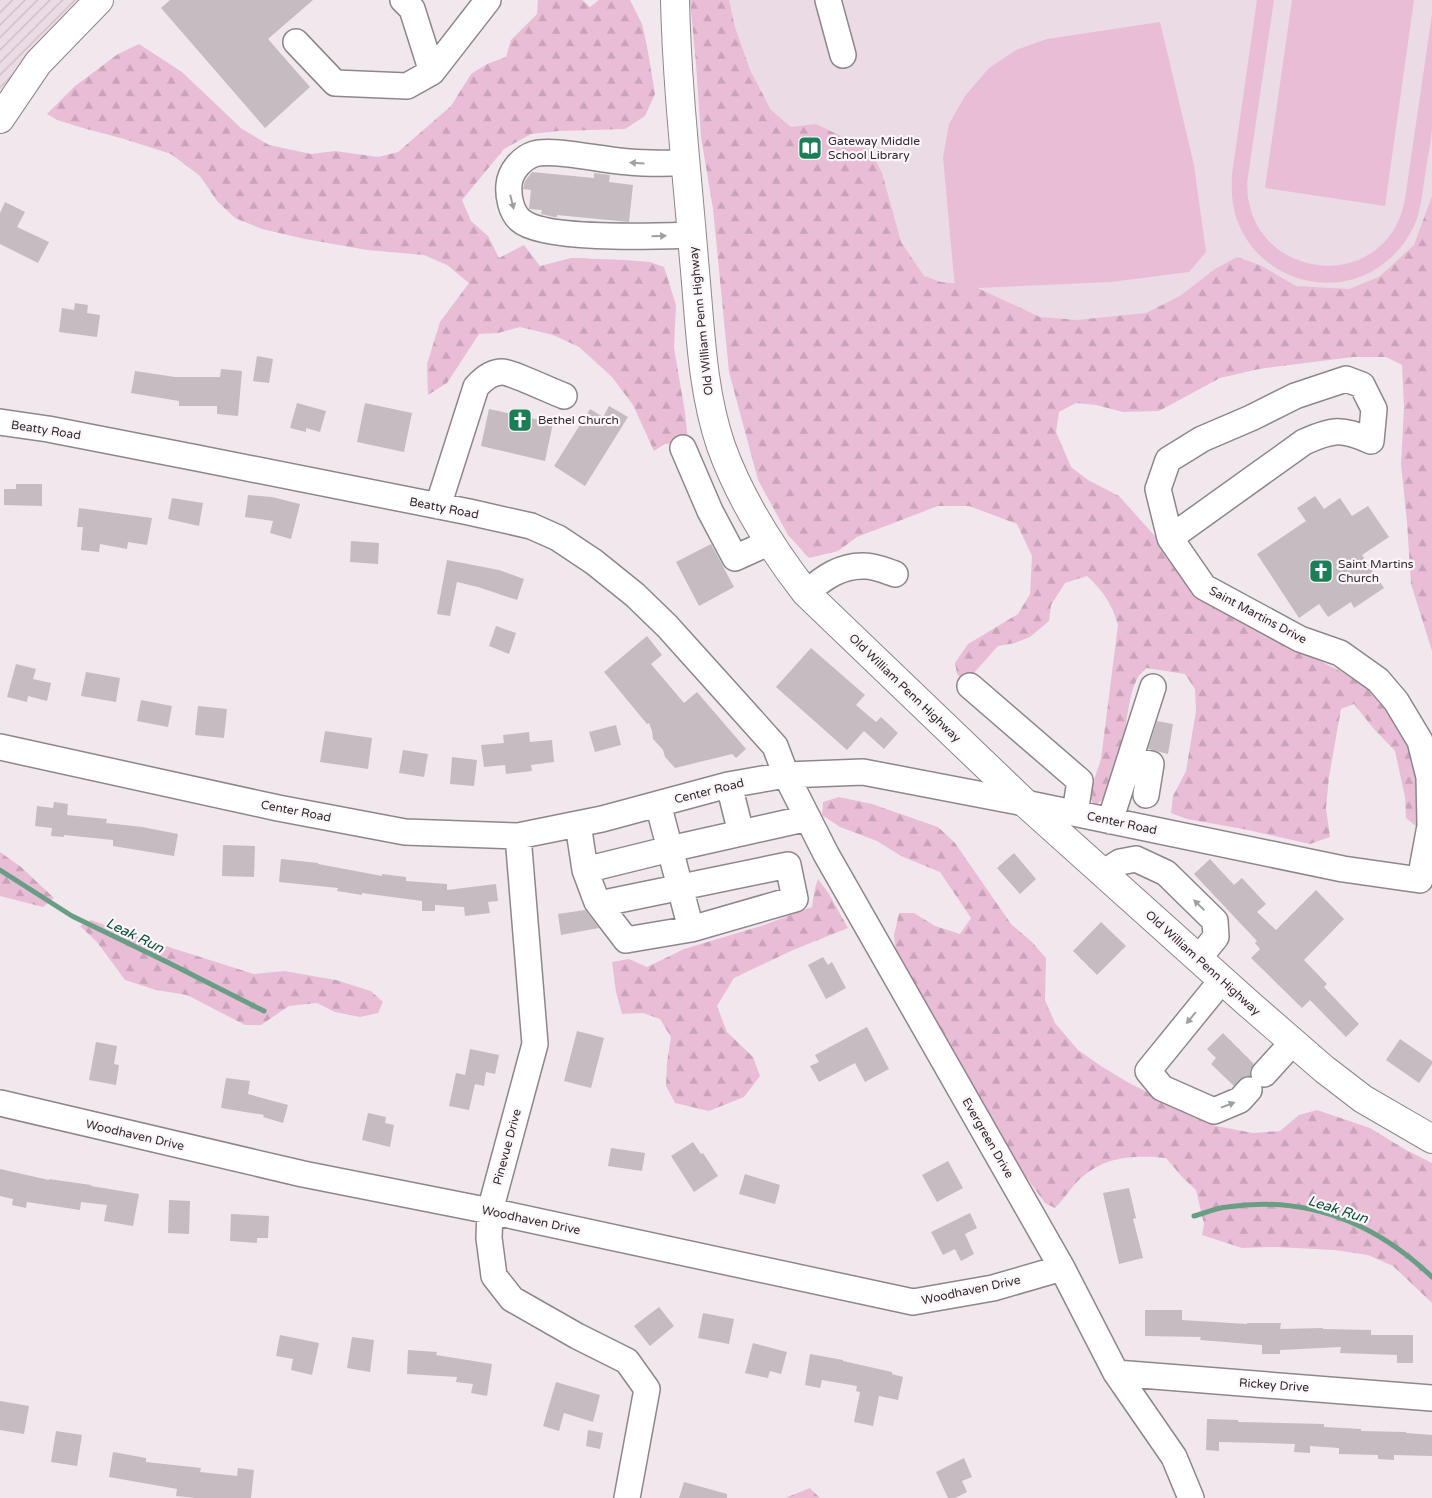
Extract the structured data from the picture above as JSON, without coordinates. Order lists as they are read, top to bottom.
{
  "streets": {
    "main road": ["Old William Penn Highway"],
    "street": [
      "Beatty Road",
      "Saint Martins Drive",
      "Center Road",
      "Woodhaven Drive",
      "Evergreen Drive",
      "Pinevue Drive",
      "Rickey Drive"
    ]
  },
  "crossings": [
    ["Old William Penn Highway", "Center Road"],
    ["Beatty Road", "Center Road"],
    ["Beatty Road", "Evergreen Drive"],
    ["Saint Martins Drive", "Center Road"],
    ["Center Road", "Evergreen Drive"],
    ["Center Road", "Pinevue Drive"],
    ["Woodhaven Drive", "Evergreen Drive"],
    ["Woodhaven Drive", "Pinevue Drive"],
    ["Evergreen Drive", "Rickey Drive"]
  ],
  "water": ["Leak Run"],
  "places": {
    "library": ["Gateway Middle School Library"],
    "church": ["Bethel Church", "Saint Martins Church"]
  }
}
